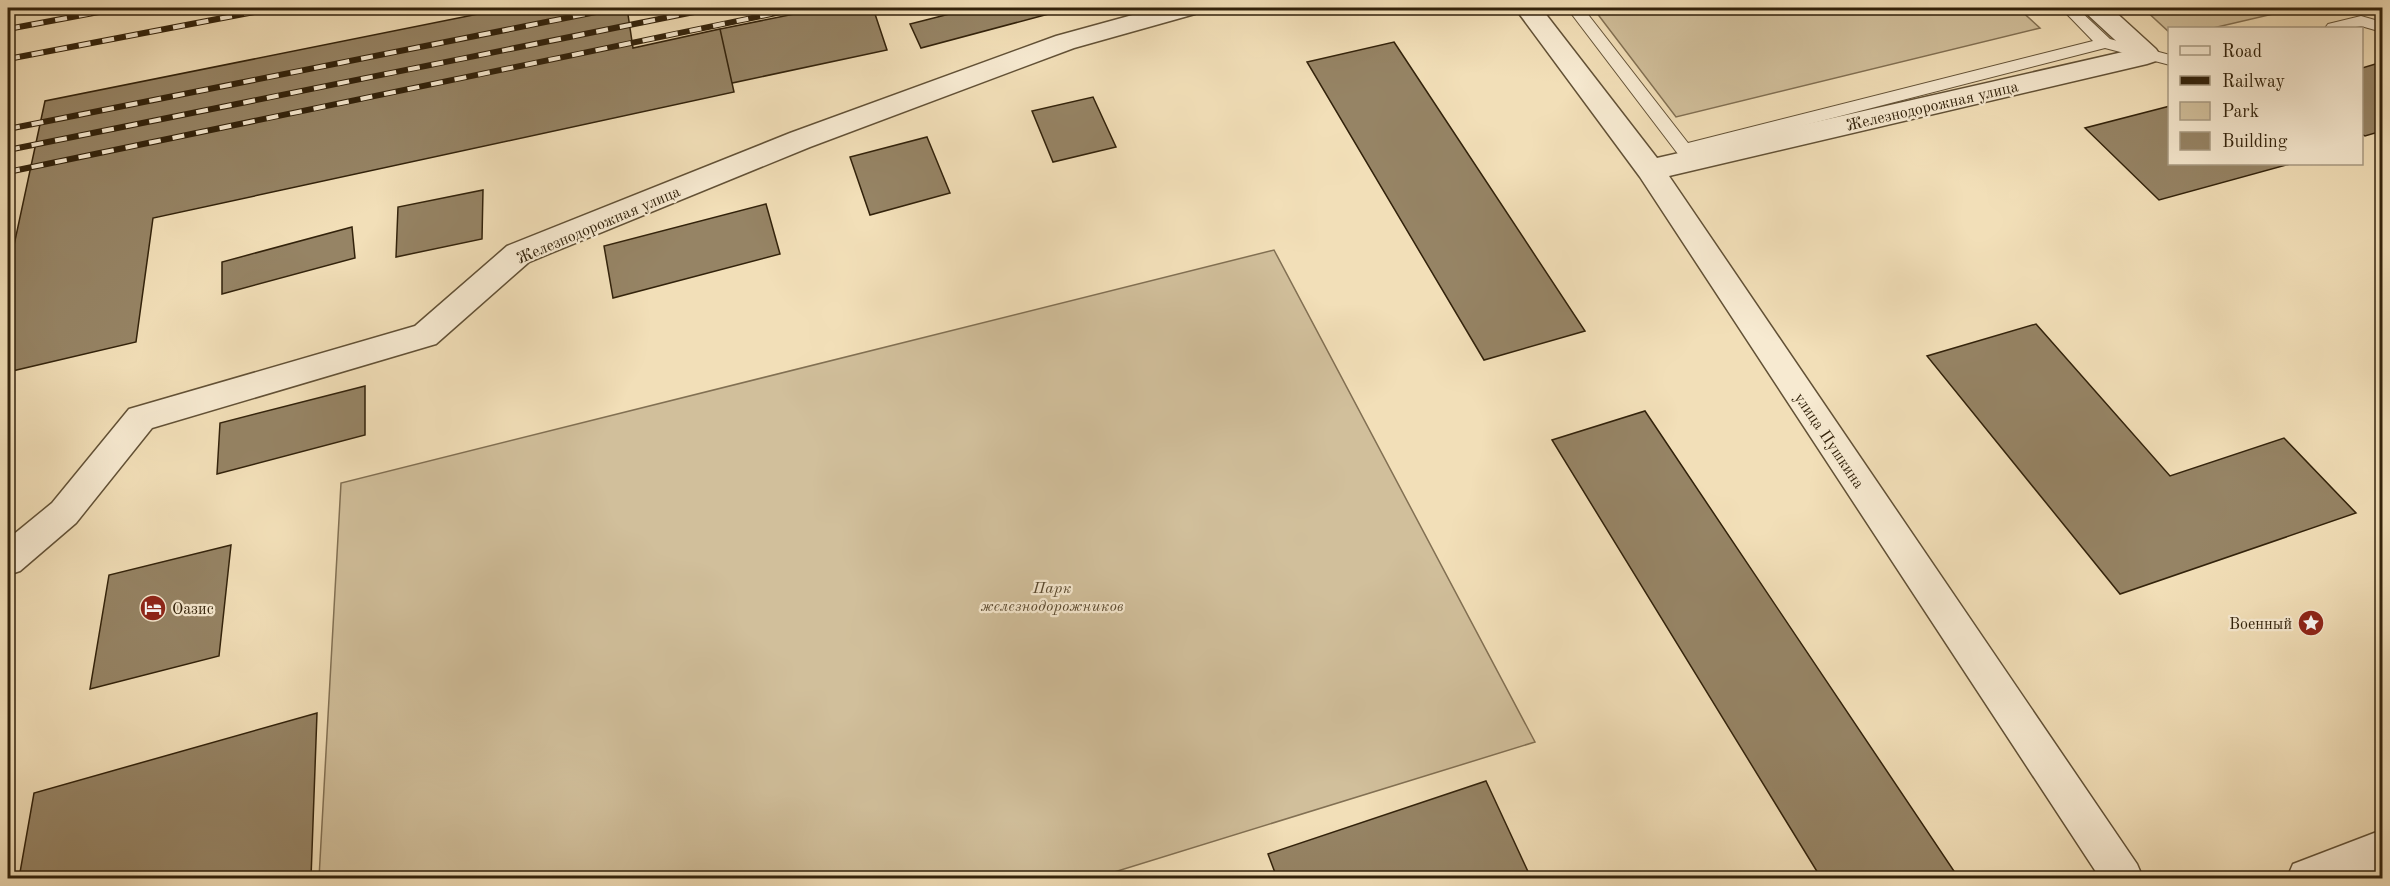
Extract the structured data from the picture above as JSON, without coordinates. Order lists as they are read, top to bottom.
{
  "streets": {
    "street": ["Железнодорожная улица", "улица Пушкина"]
  },
  "crossings": [
    ["Железнодорожная улица", "улица Пушкина"]
  ],
  "parks": ["Парк железнодорожников"],
  "places": {
    "hotel": ["Оазис"],
    "place": ["Военный"]
  },
  "legend": [
    "Road",
    "Railway",
    "Park",
    "Building"
  ]
}
